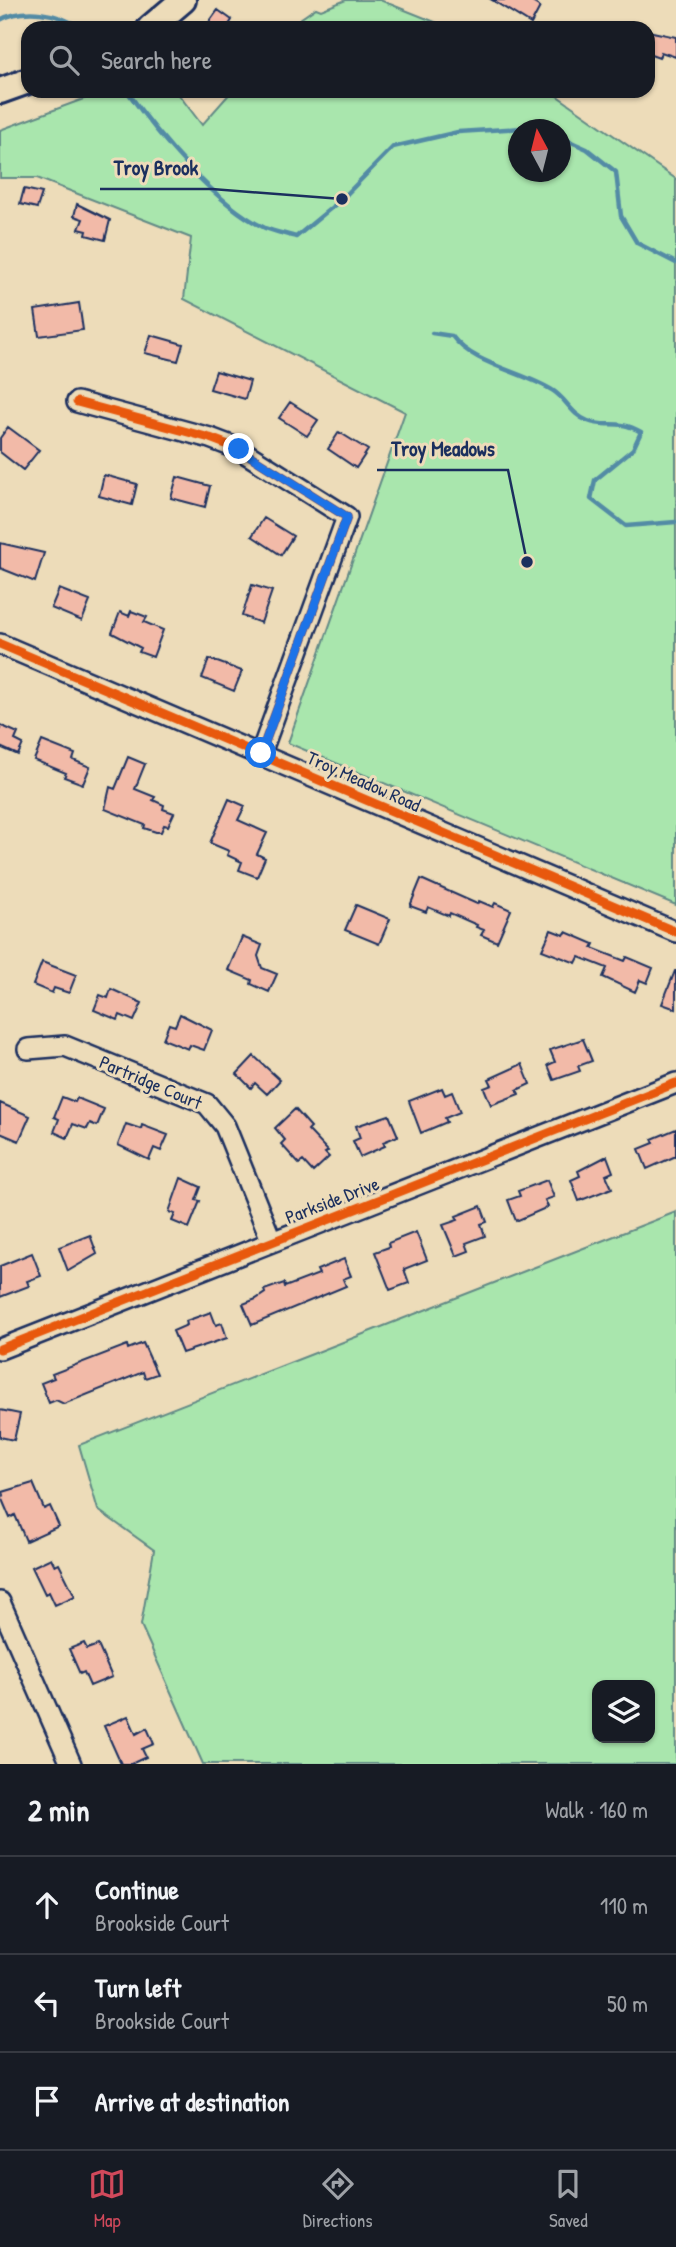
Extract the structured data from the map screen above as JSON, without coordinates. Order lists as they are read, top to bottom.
{
  "streets": {
    "street": ["Troy Meadow Road", "Partridge Court", "Parkside Drive"]
  },
  "crossings": [
    ["Partridge Court", "Parkside Drive"]
  ],
  "places": ["Troy Brook", "Troy Meadows"],
  "north": "top",
  "page": {
    "search": "Search here",
    "heading": ["2 min", "Walk · 160 m"],
    "list": [
      ["Continue", "Brookside Court", "110 m"],
      ["Turn left", "Brookside Court", "50 m"],
      "Arrive at destination"
    ],
    "nav": ["Map", "Directions", "Saved"]
  }
}
